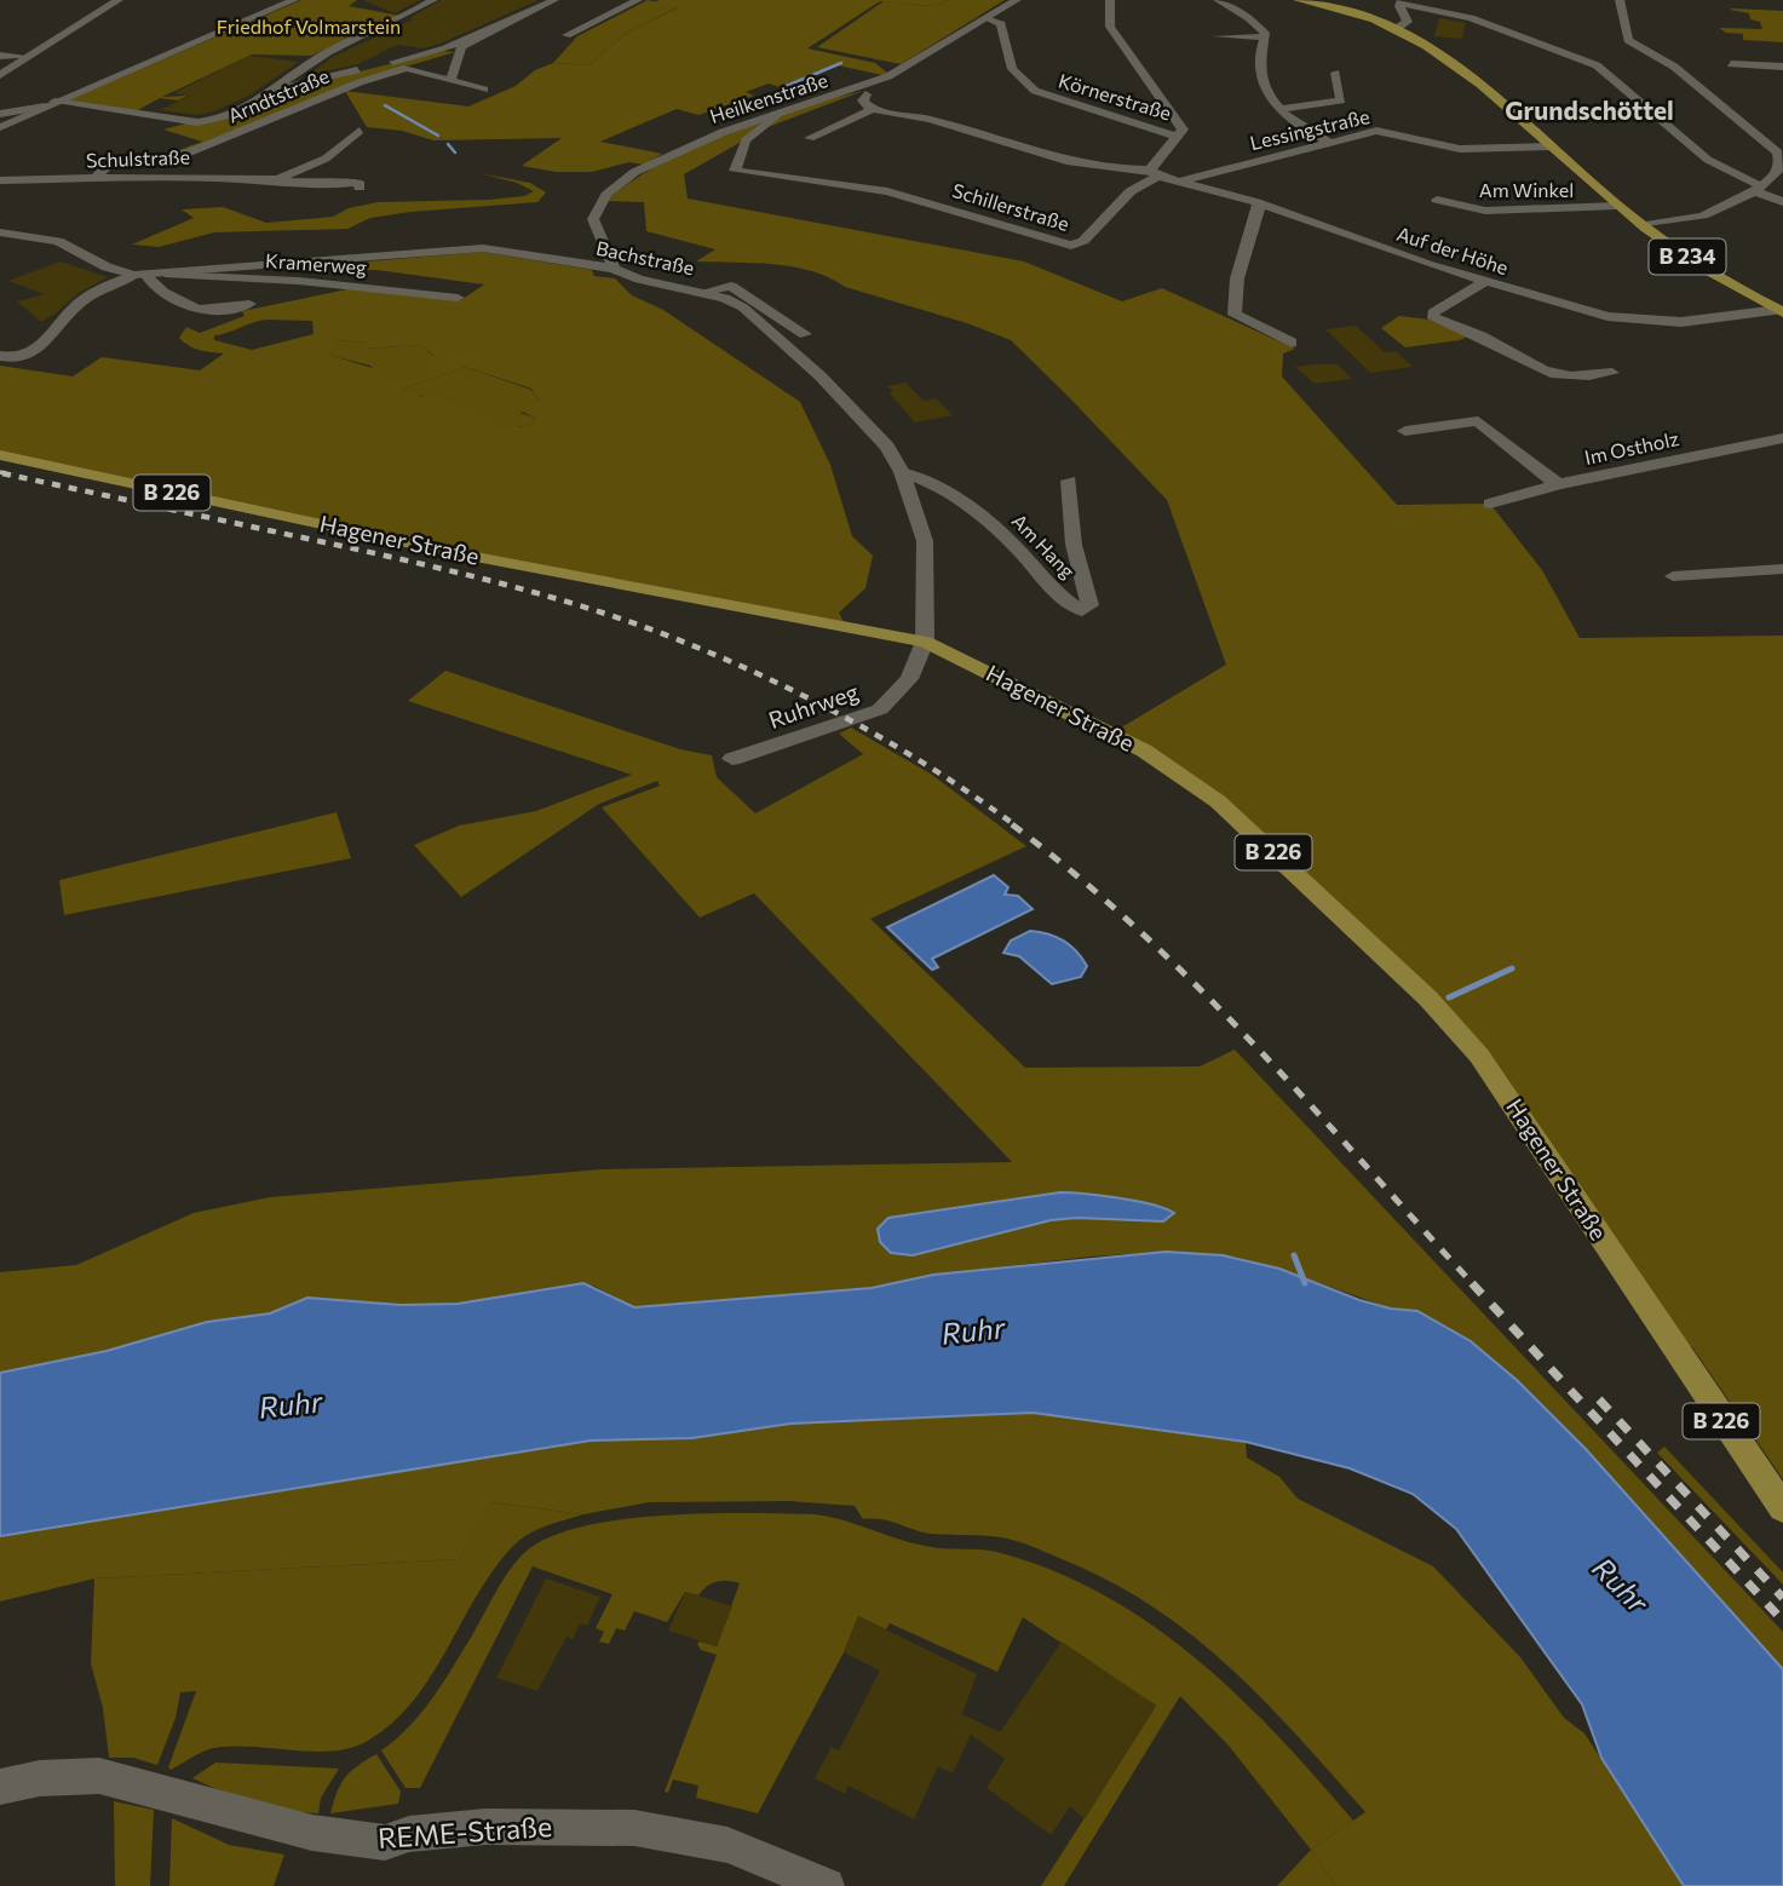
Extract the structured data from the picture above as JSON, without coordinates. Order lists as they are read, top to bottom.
{
  "streets": {
    "main road": ["B 234", "B 226", "Hagener Straße"],
    "street": [
      "Arndtstraße",
      "Körnerstraße",
      "Heilkenstraße",
      "Lessingstraße",
      "Schulstraße",
      "Am Winkel",
      "Schillerstraße",
      "Auf der Höhe",
      "Bachstraße",
      "Kramerweg",
      "Im Ostholz",
      "Am Hang",
      "Ruhrweg",
      "REME-Straße"
    ]
  },
  "crossings": [
    ["Arndtstraße", "Schulstraße"],
    ["Körnerstraße", "Heilkenstraße"],
    ["Körnerstraße", "Schillerstraße"],
    ["Heilkenstraße", "Schillerstraße"],
    ["Heilkenstraße", "Bachstraße"],
    ["Lessingstraße", "Auf der Höhe"],
    ["Lessingstraße", "B 234"],
    ["Am Winkel", "B 234"],
    ["Schillerstraße", "Auf der Höhe"],
    ["Auf der Höhe", "B 234"],
    ["Bachstraße", "Kramerweg"],
    ["Bachstraße", "Hagener Straße"],
    ["Bachstraße", "Am Hang"],
    ["Bachstraße", "Ruhrweg"],
    ["Hagener Straße", "Ruhrweg"]
  ],
  "districts": ["Grundschöttel"],
  "water": ["Ruhr"],
  "parks": ["Friedhof Volmarstein"]
}
